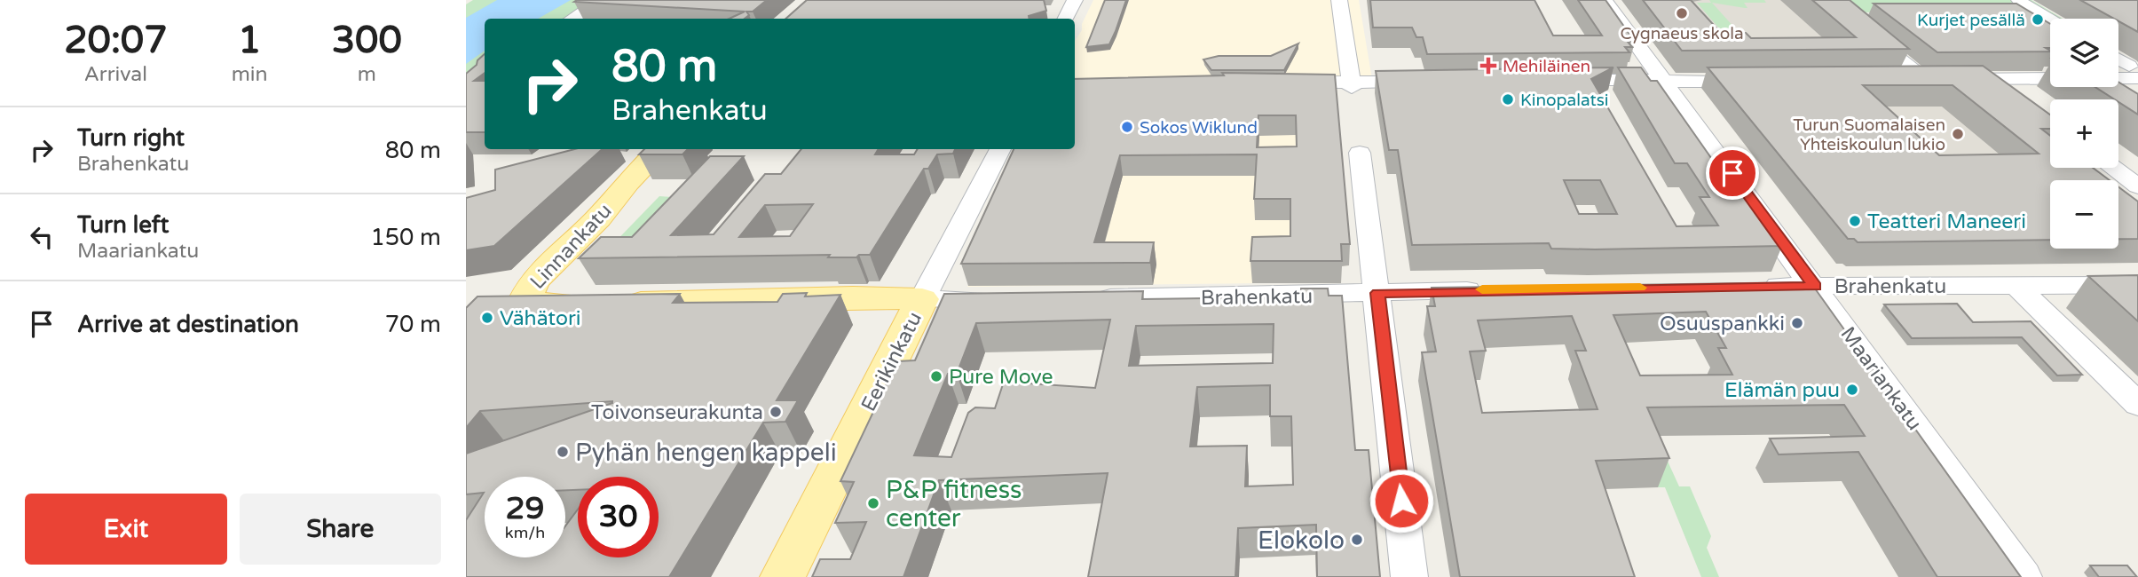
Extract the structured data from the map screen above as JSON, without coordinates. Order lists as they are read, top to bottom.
{
  "streets": {
    "main road": ["Linnankatu", "Eerikinkatu"],
    "street": ["Brahenkatu", "Maariankatu"]
  },
  "crossings": [
    ["Linnankatu", "Eerikinkatu"],
    ["Brahenkatu", "Maariankatu"]
  ],
  "places": {
    "other": [
      "Cygnaeus skola",
      "Kurjet pesällä",
      "Kinopalatsi",
      "Sokos Wiklund",
      "Turun Suomalaisen Yhteiskoulun lukio",
      "Teatteri Maneeri",
      "Vähätori",
      "Osuuspankki",
      "Pure Move",
      "Elämän puu",
      "Toivonseurakunta",
      "Pyhän hengen kappeli",
      "P&P fitness center",
      "Elokolo"
    ],
    "health": ["Mehiläinen"]
  },
  "page": {
    "eta": [
      "20:07",
      "Arrival",
      "1",
      "min",
      "300",
      "m"
    ],
    "map_buttons": ["+", "−"],
    "turn": ["80 m", "Brahenkatu"],
    "list": [
      {
        "name": "Turn right",
        "note": "Brahenkatu",
        "value": "80 m"
      },
      {
        "name": "Turn left",
        "note": "Maariankatu",
        "value": "150 m"
      },
      {
        "name": "Arrive at destination",
        "value": "70 m"
      }
    ],
    "speed": "29 km/h",
    "limit": "30",
    "buttons": ["Exit", "Share"]
  }
}
